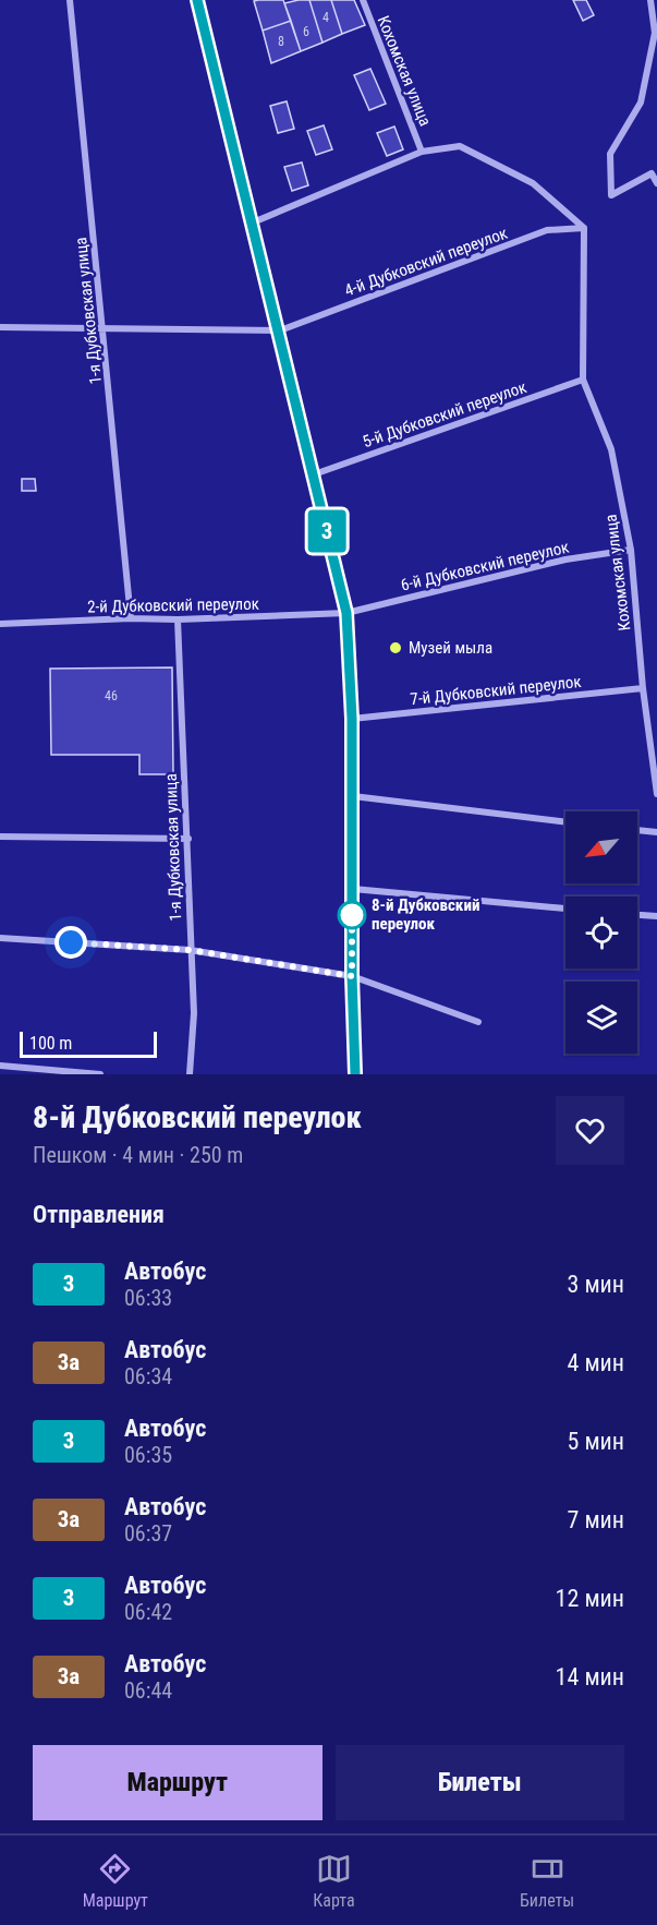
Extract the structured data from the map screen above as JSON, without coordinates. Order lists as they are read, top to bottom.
{
  "streets": {
    "street": [
      "Кохомская улица",
      "4-й Дубковский переулок",
      "1-я Дубковская улица",
      "5-й Дубковский переулок",
      "6-й Дубковский переулок",
      "2-й Дубковский переулок",
      "7-й Дубковский переулок"
    ]
  },
  "crossings": [
    ["Кохомская улица", "4-й Дубковский переулок"],
    ["Кохомская улица", "5-й Дубковский переулок"],
    ["Кохомская улица", "6-й Дубковский переулок"],
    ["Кохомская улица", "7-й Дубковский переулок"],
    ["1-я Дубковская улица", "2-й Дубковский переулок"],
    ["6-й Дубковский переулок", "2-й Дубковский переулок"]
  ],
  "places": ["Музей мыла", "8-й Дубковский переулок"],
  "lines": ["bus line 3"],
  "house_numbers": [
    "4",
    "6",
    "8",
    "46"
  ],
  "scale_bar": "100 m",
  "north": "bottom left",
  "page": {
    "on_map": "3",
    "scale": "100 m",
    "heading": [
      ["8-й Дубковский переулок", "Пешком · 4 мин · 250 m"],
      "Отправления"
    ],
    "list": [
      {
        "mark": "3",
        "name": "Автобус",
        "note": "06:33",
        "value": "3 мин"
      },
      {
        "mark": "3а",
        "name": "Автобус",
        "note": "06:34",
        "value": "4 мин"
      },
      {
        "mark": "3",
        "name": "Автобус",
        "note": "06:35",
        "value": "5 мин"
      },
      {
        "mark": "3а",
        "name": "Автобус",
        "note": "06:37",
        "value": "7 мин"
      },
      {
        "mark": "3",
        "name": "Автобус",
        "note": "06:42",
        "value": "12 мин"
      },
      {
        "mark": "3а",
        "name": "Автобус",
        "note": "06:44",
        "value": "14 мин"
      }
    ],
    "buttons": ["Маршрут", "Билеты"],
    "tabs": ["Маршрут", "Карта", "Билеты"]
  }
}
